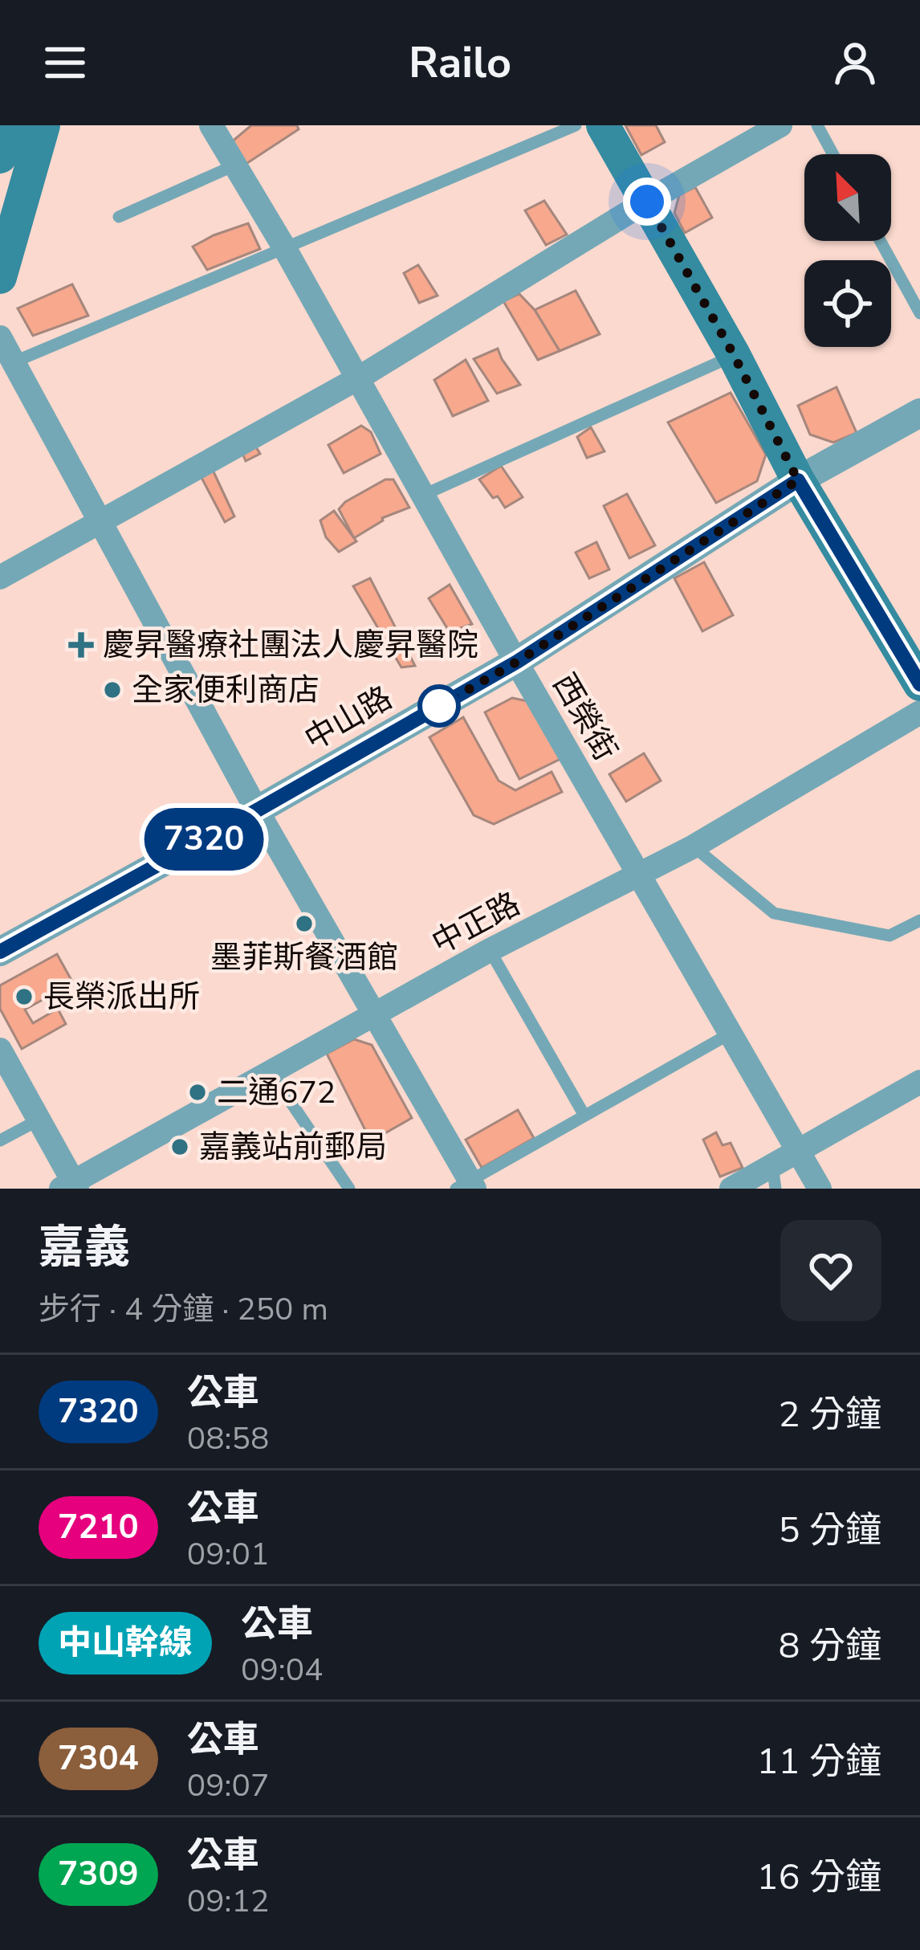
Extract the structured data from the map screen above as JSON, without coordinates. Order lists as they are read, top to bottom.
{
  "streets": {
    "street": ["西榮街", "中山路", "中正路"]
  },
  "crossings": [
    ["西榮街", "中山路"],
    ["西榮街", "中正路"]
  ],
  "places": {
    "health": ["慶昇醫療社團法人慶昇醫院"],
    "other": [
      "全家便利商店",
      "墨菲斯餐酒館",
      "長榮派出所",
      "二通672",
      "嘉義站前郵局"
    ]
  },
  "lines": ["bus line 7320"],
  "north": "top left",
  "page": {
    "header": "Railo",
    "on_map": "7320",
    "heading": ["嘉義", "步行 · 4 分鐘 · 250 m"],
    "list": [
      {
        "mark": "7320",
        "name": "公車",
        "note": "08:58",
        "value": "2 分鐘"
      },
      {
        "mark": "7210",
        "name": "公車",
        "note": "09:01",
        "value": "5 分鐘"
      },
      {
        "mark": "中山幹線",
        "name": "公車",
        "note": "09:04",
        "value": "8 分鐘"
      },
      {
        "mark": "7304",
        "name": "公車",
        "note": "09:07",
        "value": "11 分鐘"
      },
      {
        "mark": "7309",
        "name": "公車",
        "note": "09:12",
        "value": "16 分鐘"
      }
    ]
  }
}
